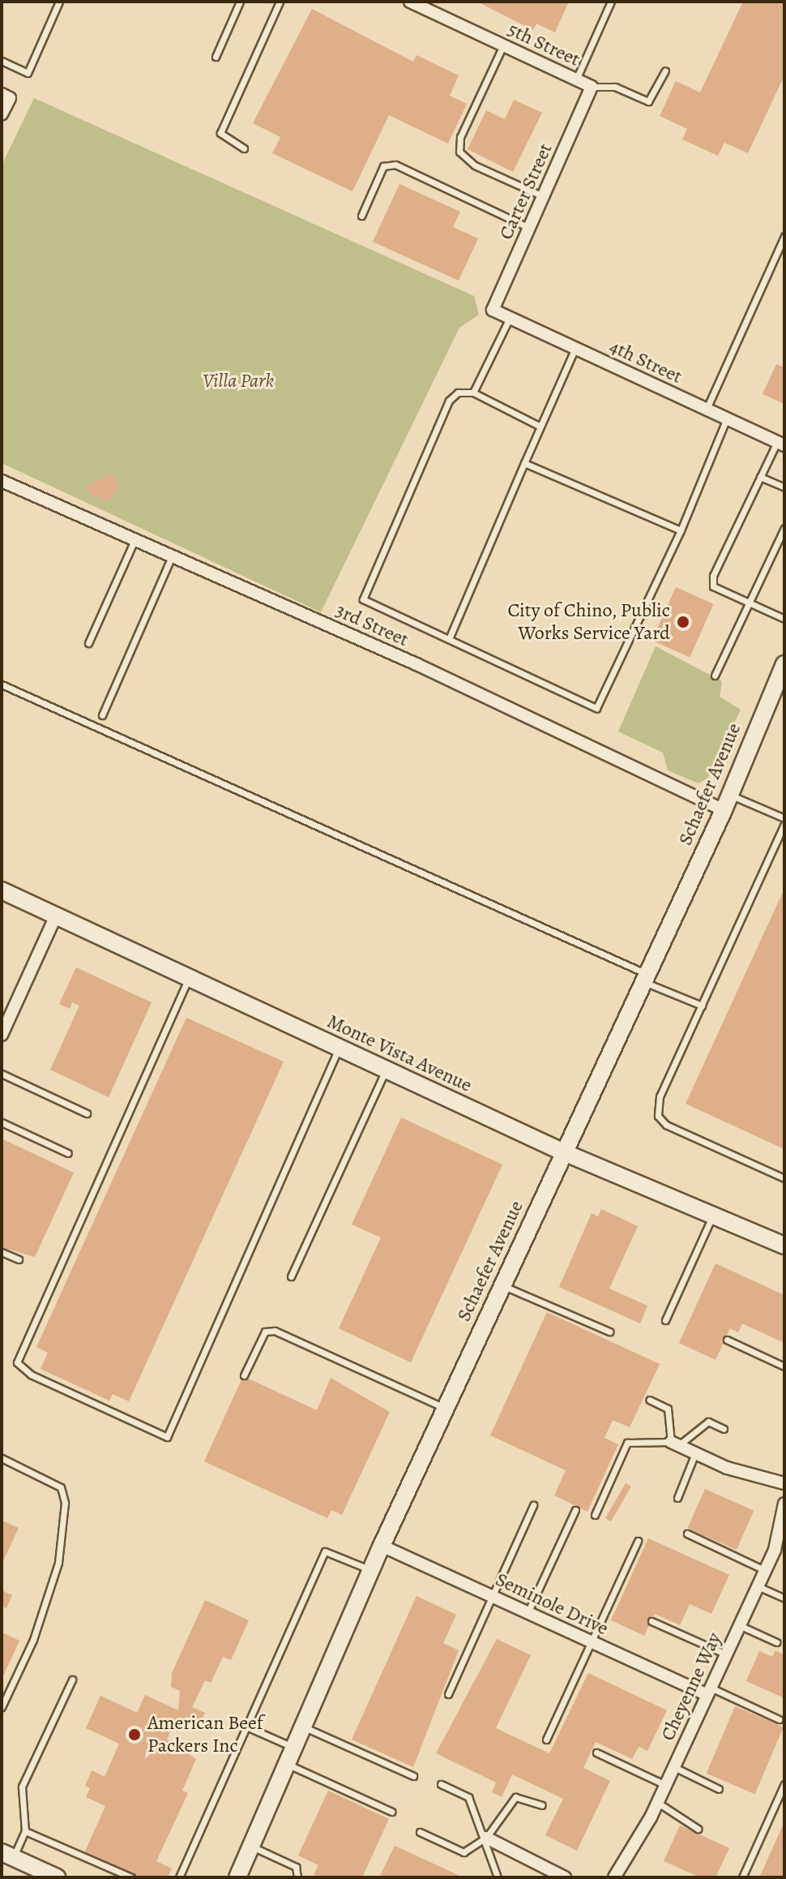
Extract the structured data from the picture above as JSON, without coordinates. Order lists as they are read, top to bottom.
{
  "streets": {
    "street": [
      "5th Street",
      "Carter Street",
      "4th Street",
      "3rd Street",
      "Schaefer Avenue",
      "Monte Vista Avenue",
      "Seminole Drive",
      "Cheyenne Way"
    ]
  },
  "crossings": [
    ["5th Street", "Carter Street"],
    ["Carter Street", "4th Street"],
    ["3rd Street", "Schaefer Avenue"],
    ["Schaefer Avenue", "Monte Vista Avenue"],
    ["Schaefer Avenue", "Seminole Drive"],
    ["Seminole Drive", "Cheyenne Way"]
  ],
  "parks": ["Villa Park"],
  "places": ["City of Chino, Public Works Service Yard", "American Beef Packers Inc"]
}
